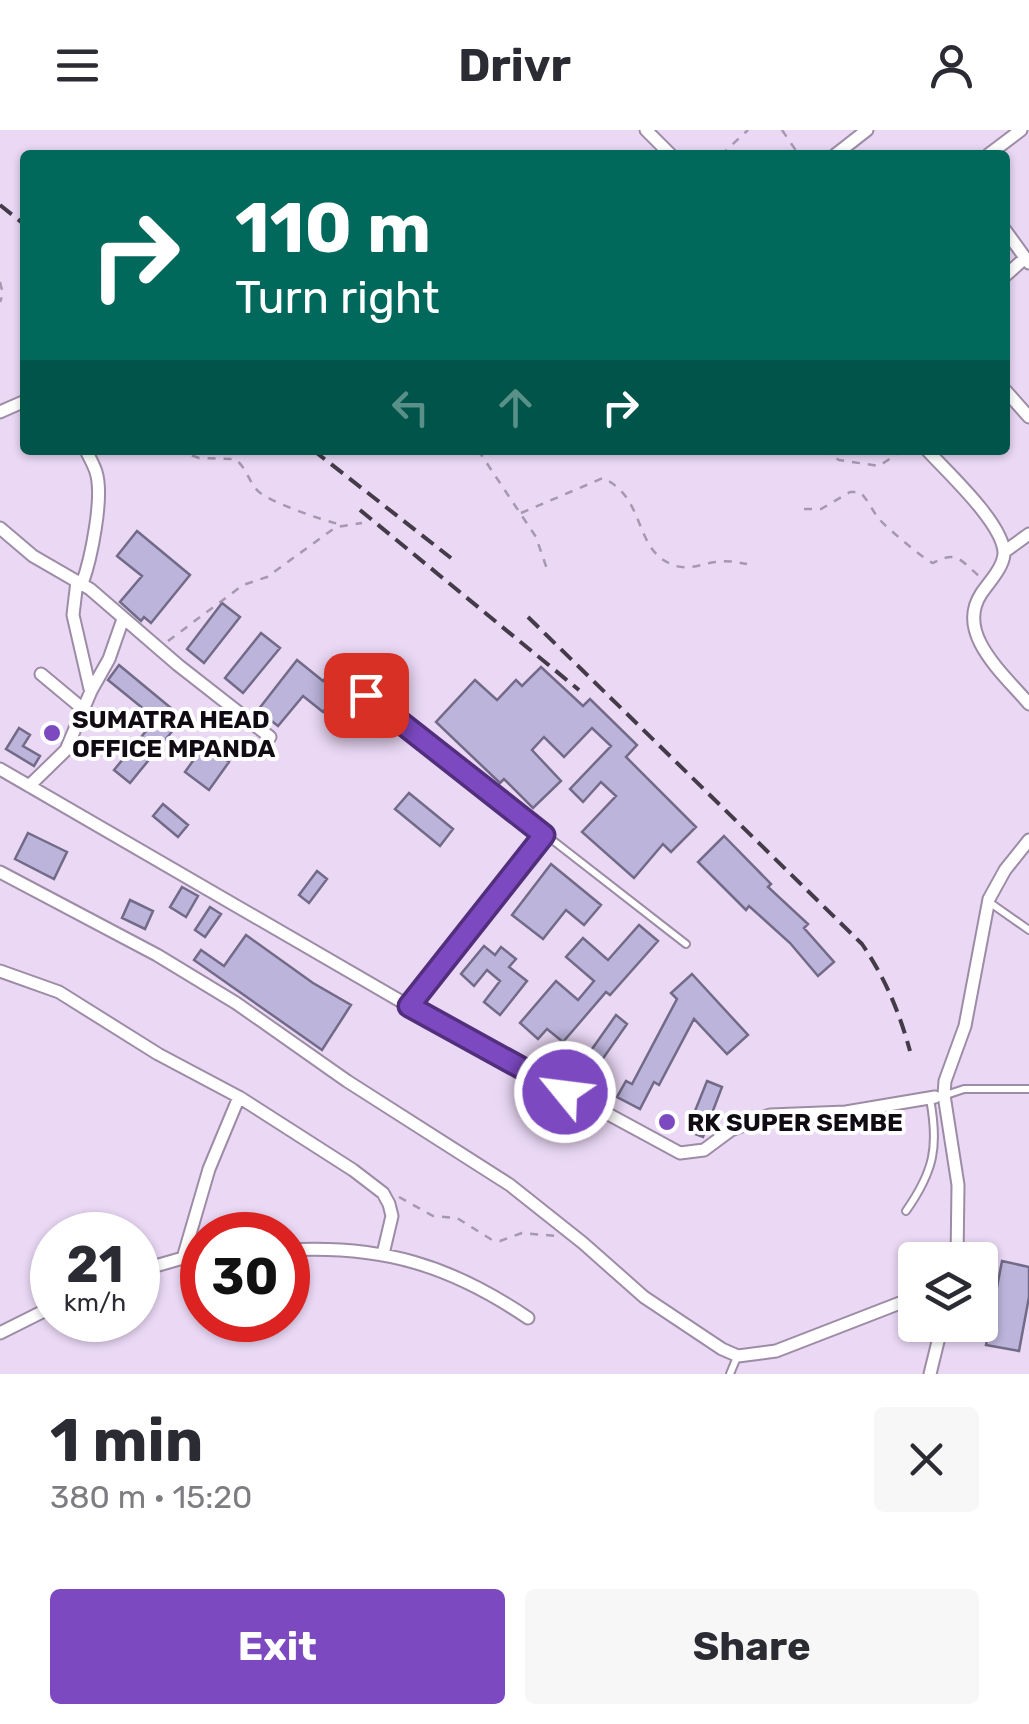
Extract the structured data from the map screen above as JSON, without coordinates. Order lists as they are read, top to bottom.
{
  "places": ["SUMATRA HEAD OFFICE MPANDA", "RK SUPER SEMBE"],
  "page": {
    "header": "Drivr",
    "turn": ["110 m", "Turn right"],
    "speed": "21 km/h",
    "limit": "30",
    "heading": ["1 min", "380 m · 15:20"],
    "buttons": ["Exit", "Share"]
  }
}
